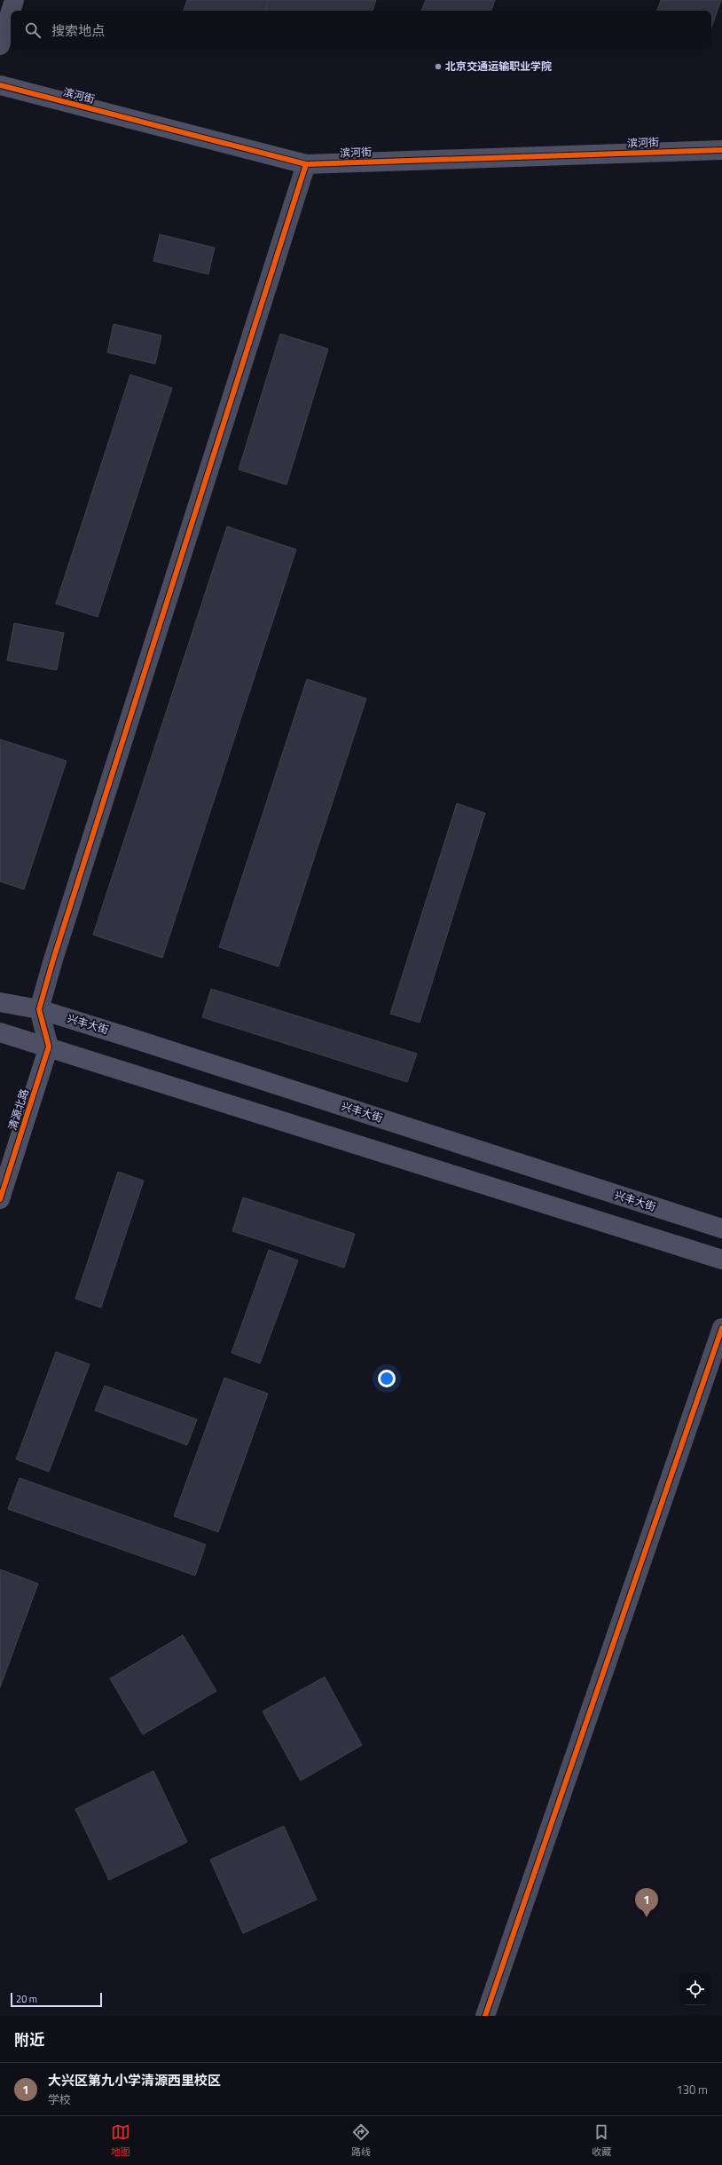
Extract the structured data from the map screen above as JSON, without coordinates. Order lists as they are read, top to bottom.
{
  "streets": {
    "main road": ["滨河街", "兴丰大街", "清源北路"]
  },
  "places": ["北京交通运输职业学院"],
  "scale_bar": "20 m",
  "page": {
    "search": "搜索地点",
    "pins": "1",
    "scale": "20 m",
    "heading": "附近",
    "list": [
      {
        "mark": "1",
        "name": "大兴区第九小学清源西里校区",
        "note": "学校",
        "value": "130 m"
      }
    ],
    "nav": ["地图", "路线", "收藏"]
  }
}
